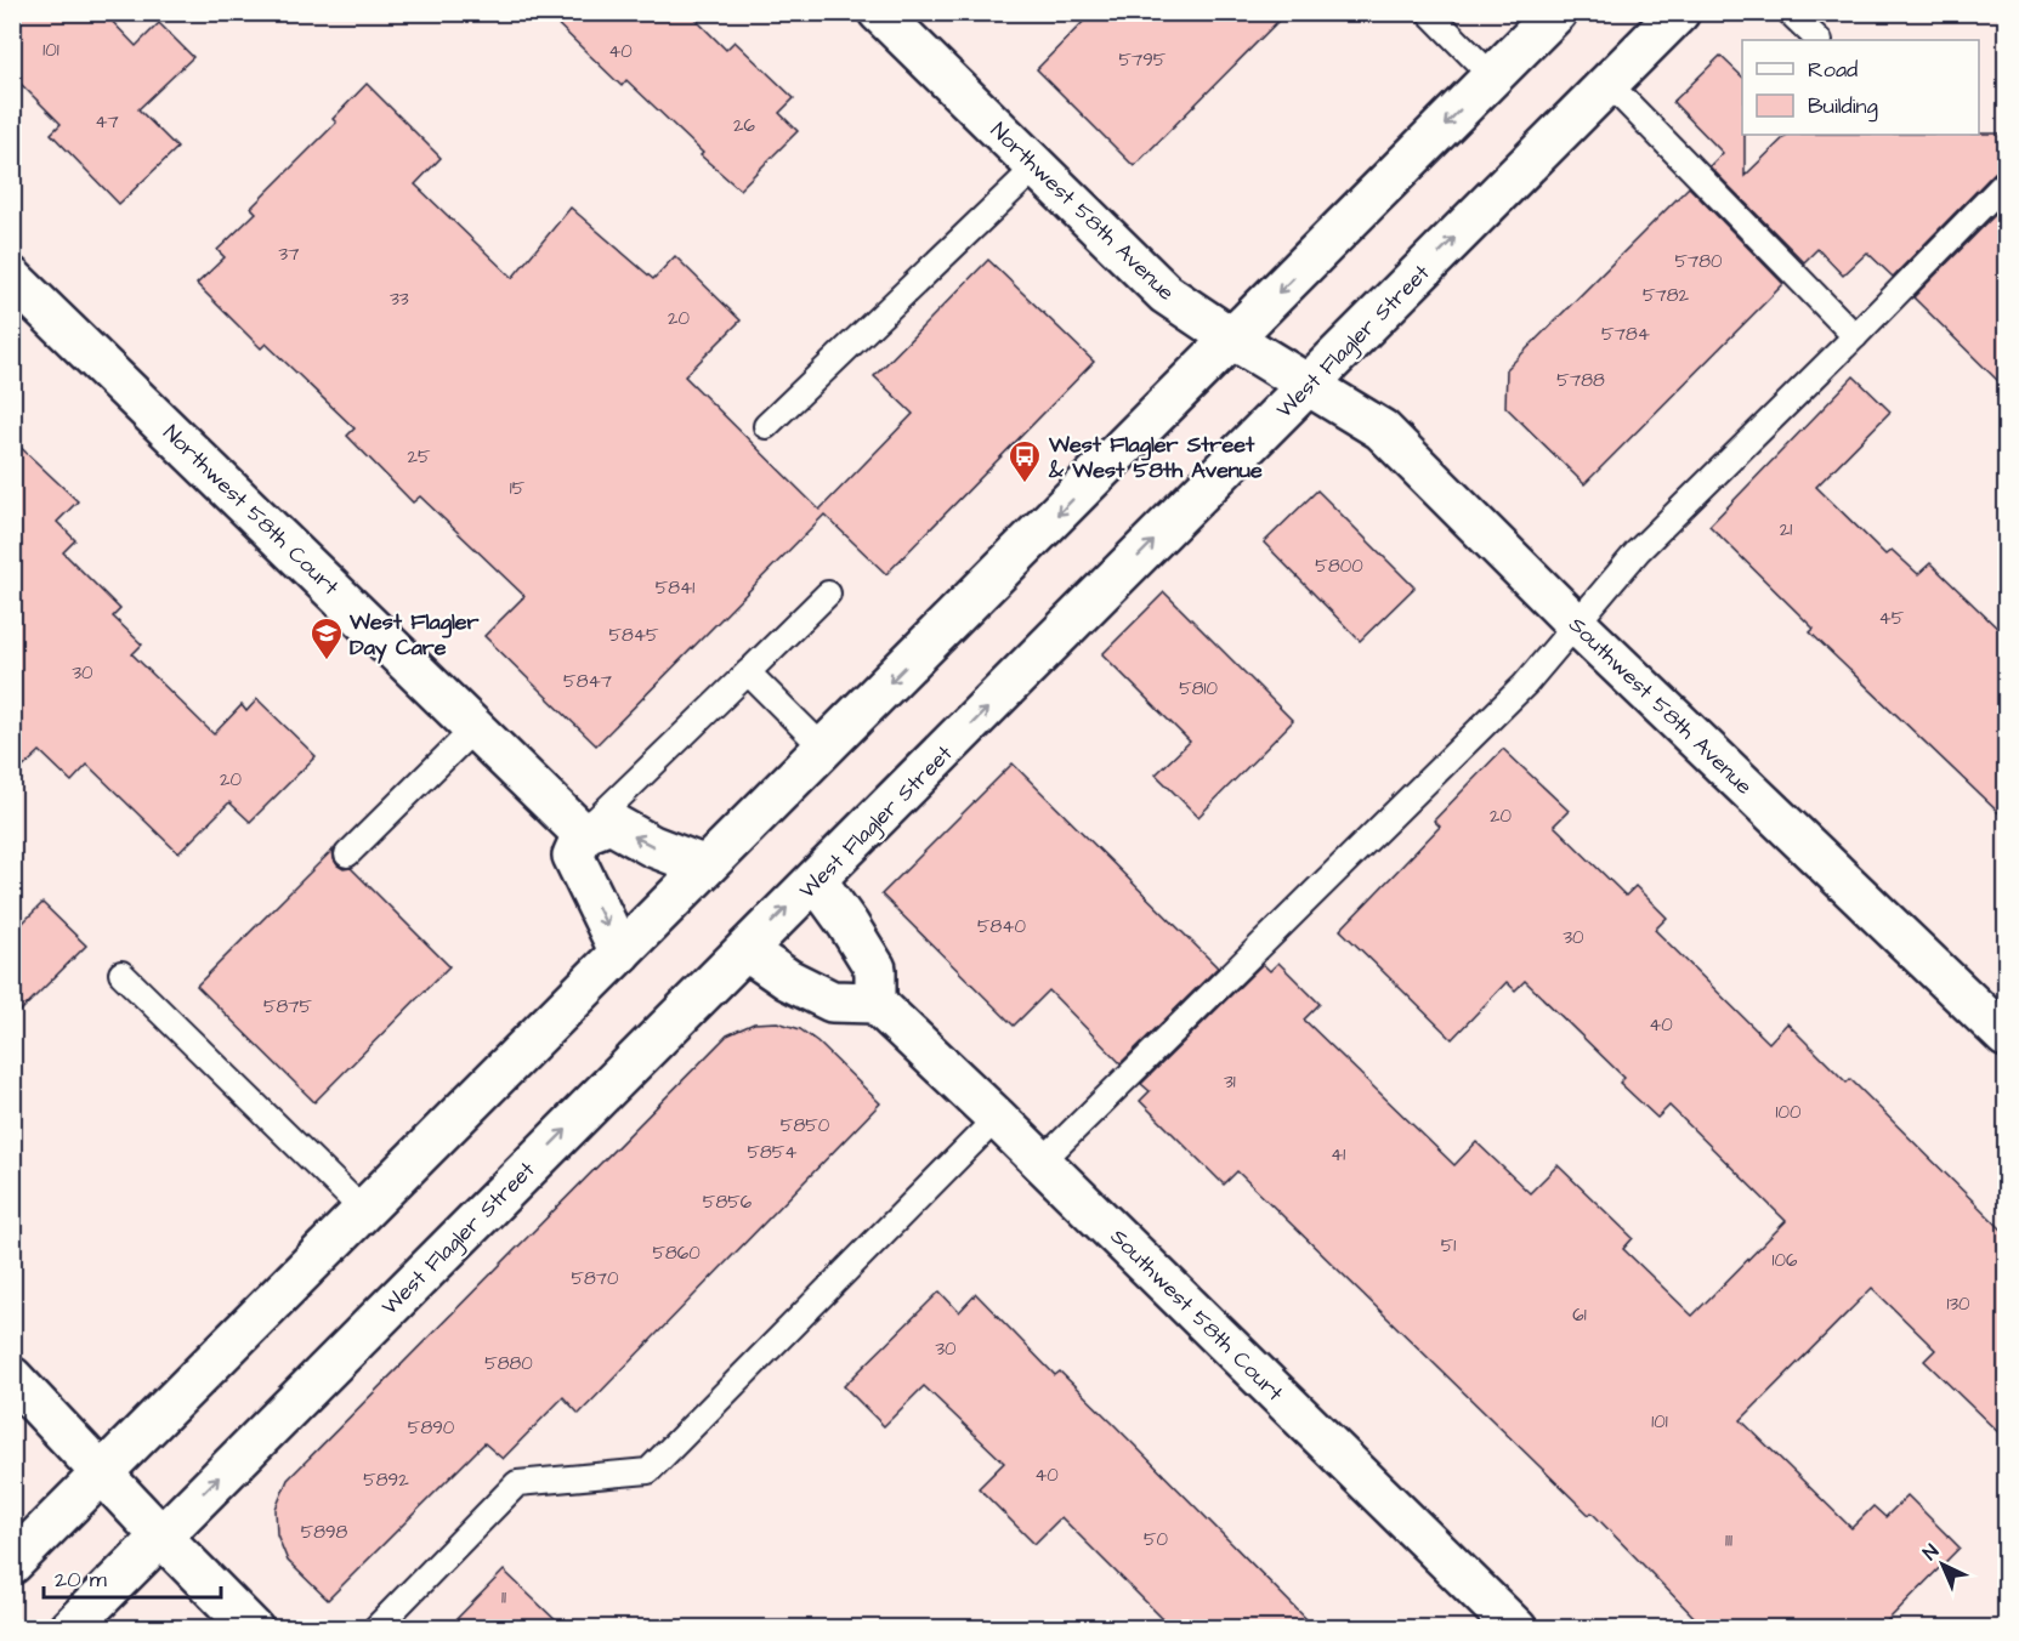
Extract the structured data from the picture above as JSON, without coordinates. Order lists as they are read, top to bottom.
{
  "streets": {
    "main road": [
      "Northwest 58th Avenue",
      "West Flagler Street",
      "Northwest 58th Court",
      "Southwest 58th Avenue",
      "Southwest 58th Court"
    ]
  },
  "crossings": [
    ["Northwest 58th Avenue", "West Flagler Street"],
    ["Northwest 58th Avenue", "Southwest 58th Avenue"],
    ["West Flagler Street", "Southwest 58th Avenue"]
  ],
  "places": {
    "bus stop": ["West Flagler Street & West 58th Avenue"],
    "school or university": ["West Flagler Day Care"]
  },
  "house_numbers": [
    "101",
    "40",
    "5795",
    "47",
    "26",
    "37",
    "5780",
    "5782",
    "33",
    "20",
    "5784",
    "5788",
    "25",
    "15",
    "21",
    "5800",
    "5841",
    "45",
    "5845",
    "30",
    "5847",
    "5810",
    "20",
    "20",
    "5840",
    "30",
    "5875",
    "40",
    "31",
    "100",
    "5850",
    "5854",
    "41",
    "5856",
    "51",
    "5860",
    "106",
    "5870",
    "130",
    "61",
    "30",
    "5880",
    "101",
    "5890",
    "40",
    "5892",
    "5898",
    "50",
    "111",
    "11"
  ],
  "legend": ["Road", "Building"],
  "scale_bar": "20 m",
  "north": "top left"
}
